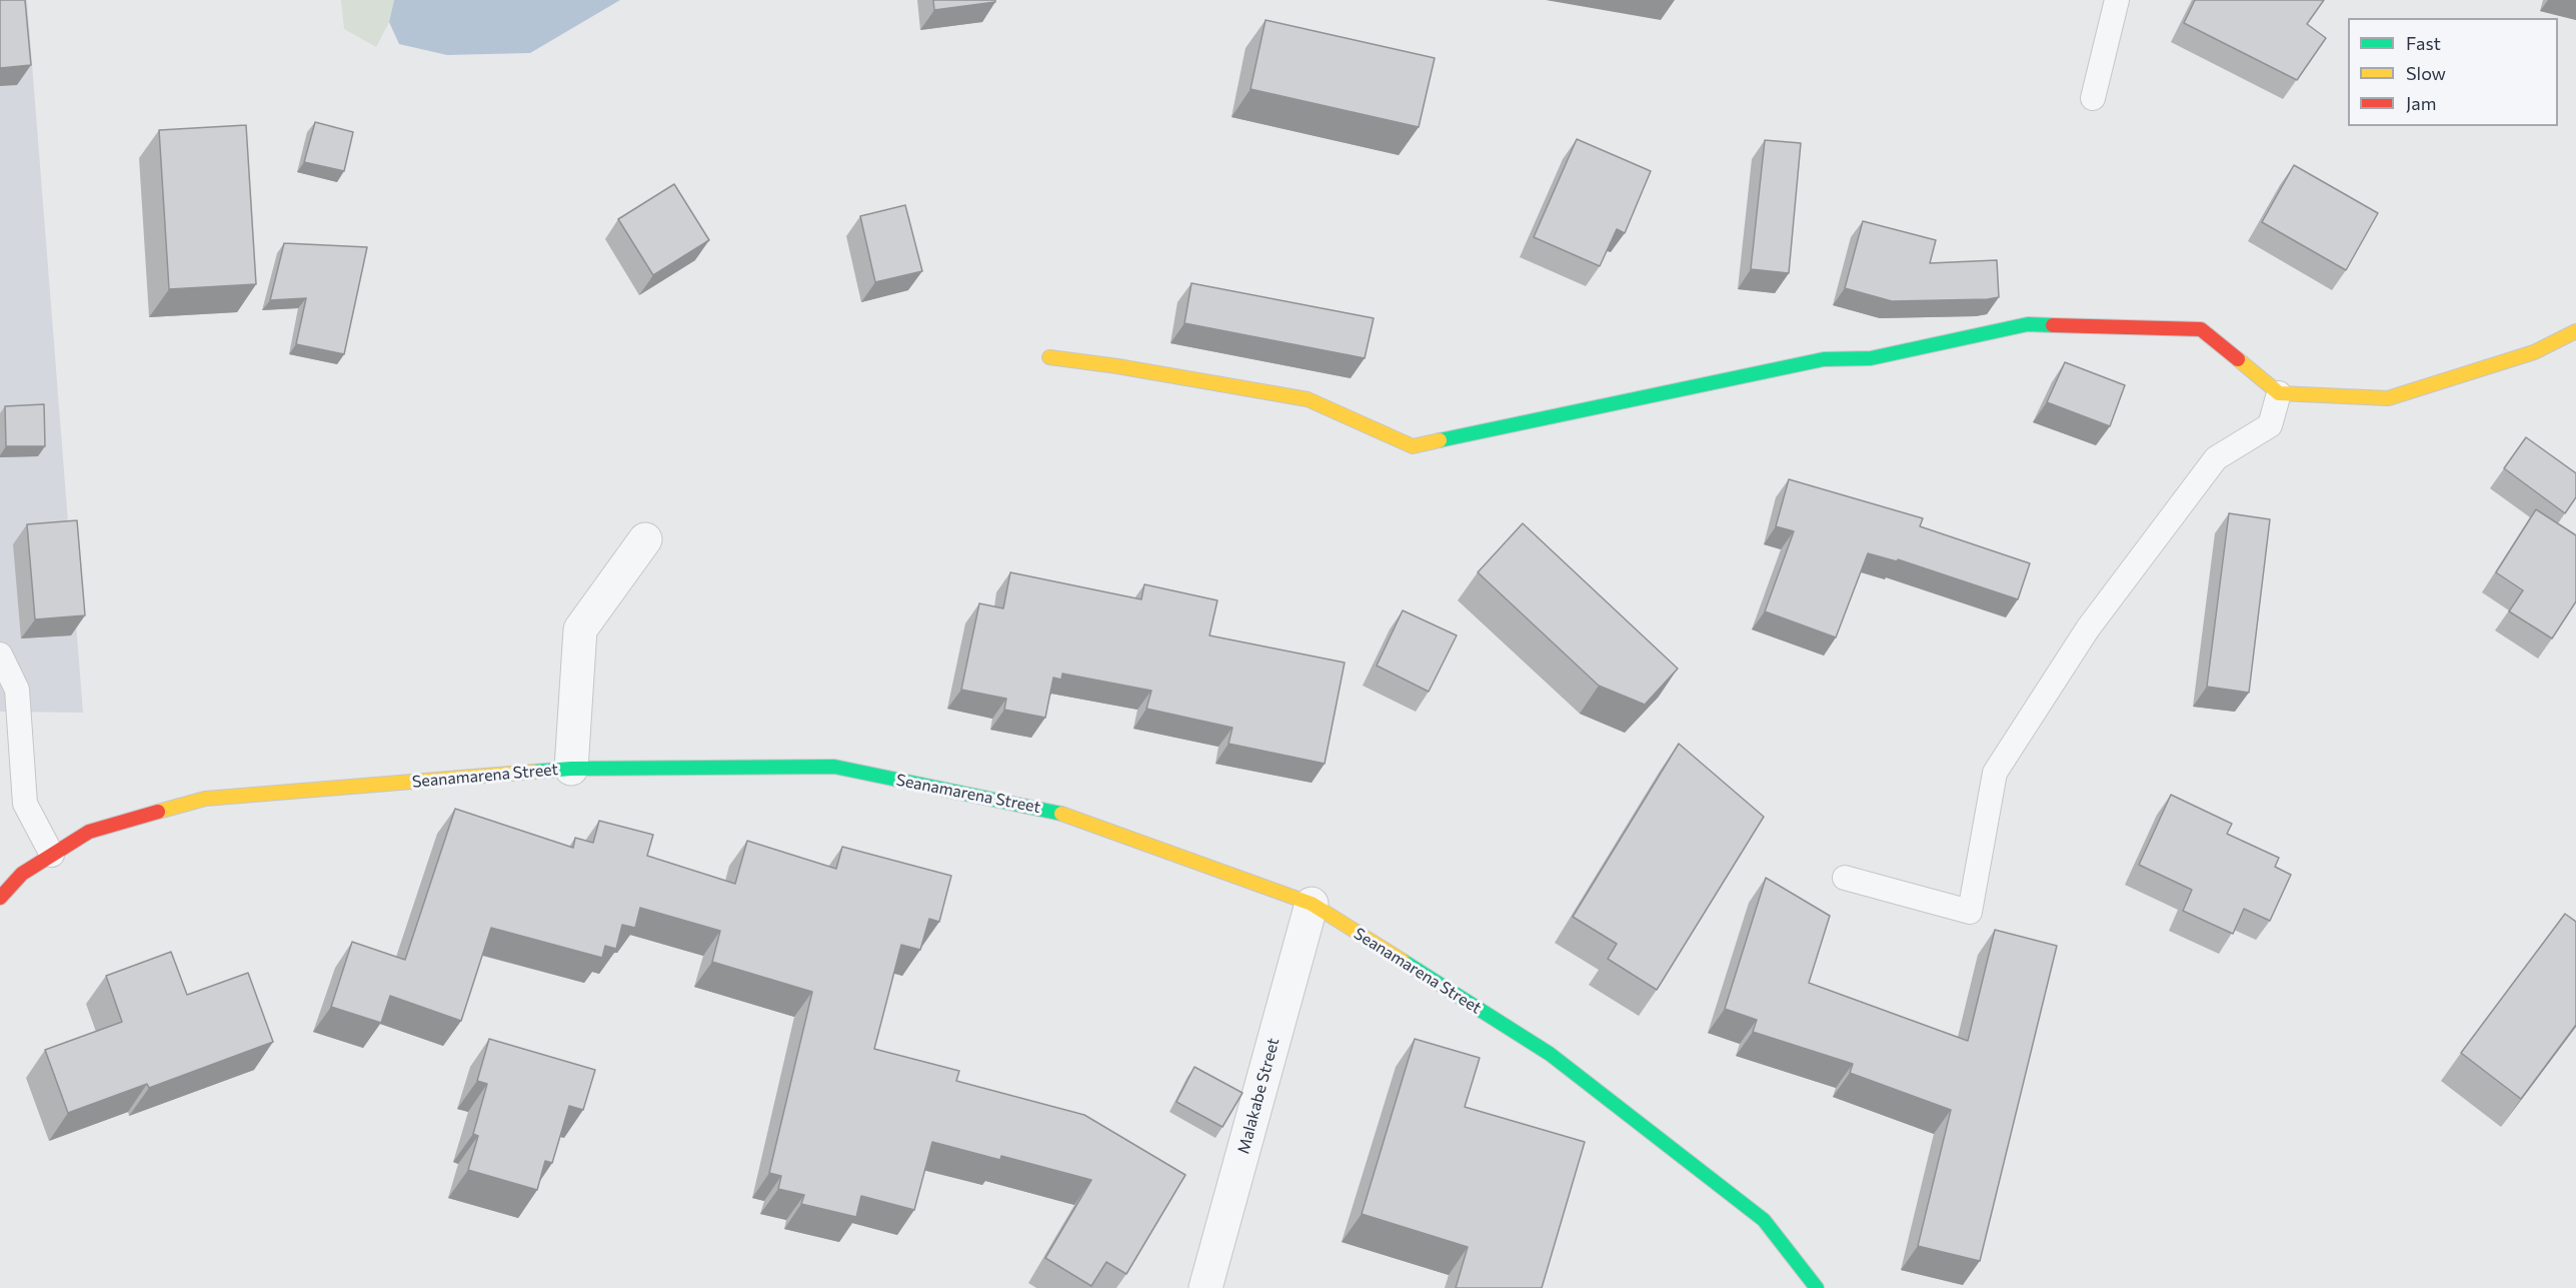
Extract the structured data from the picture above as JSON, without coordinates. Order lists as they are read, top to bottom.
{
  "streets": {
    "street": ["Seanamarena Street", "Malakabe Street"]
  },
  "crossings": [
    ["Seanamarena Street", "Malakabe Street"]
  ],
  "legend": ["Fast", "Slow", "Jam"]
}
